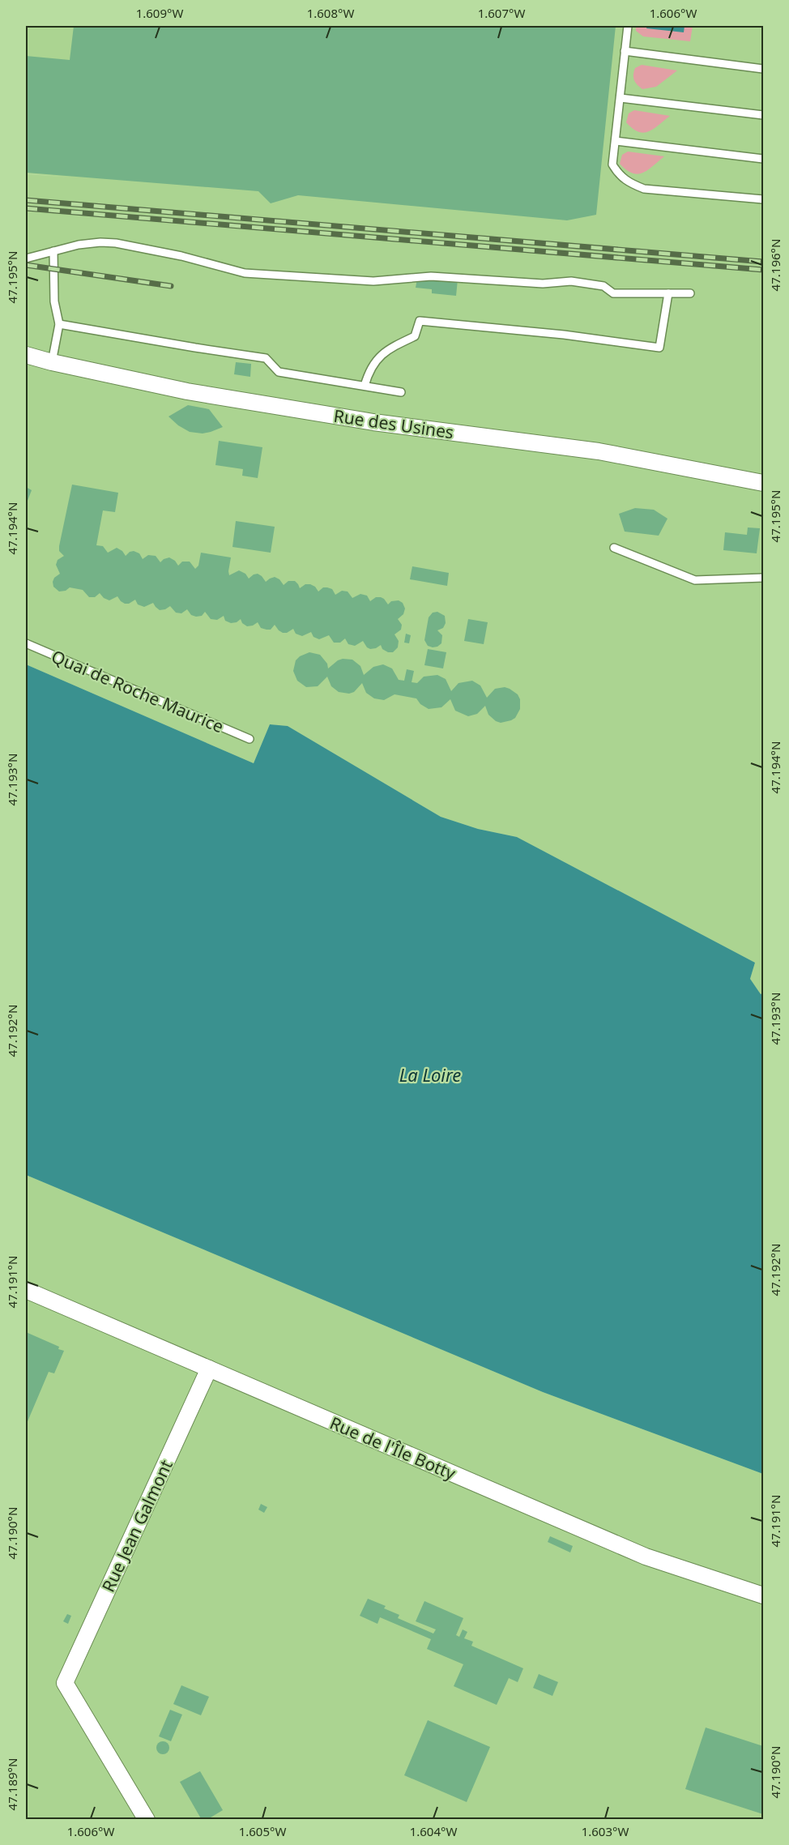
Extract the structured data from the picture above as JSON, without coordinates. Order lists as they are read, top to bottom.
{
  "streets": {
    "street": ["Rue des Usines", "Rue de l'Île Botty", "Rue Jean Galmont"],
    "lane": ["Quai de Roche Maurice"]
  },
  "crossings": [
    ["Rue de l'Île Botty", "Rue Jean Galmont"]
  ],
  "water": ["La Loire"],
  "coordinates": [
    "1.609°W",
    "1.608°W",
    "1.607°W",
    "1.606°W",
    "47.196°N",
    "47.195°N",
    "47.194°N",
    "47.193°N",
    "47.192°N",
    "47.191°N",
    "47.190°N",
    "47.189°N",
    "1.605°W",
    "1.604°W",
    "1.603°W"
  ]
}
